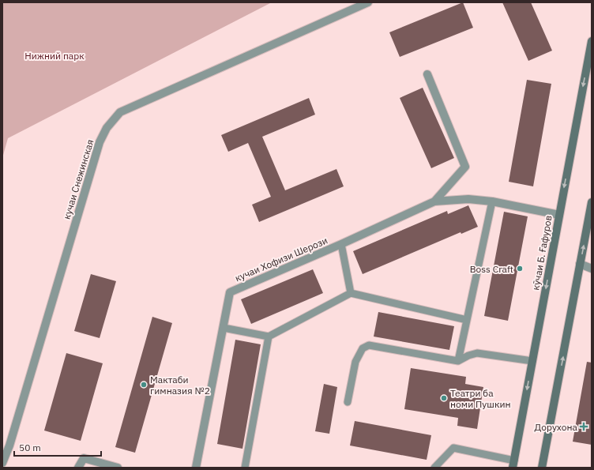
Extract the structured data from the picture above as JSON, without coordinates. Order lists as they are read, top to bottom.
{
  "streets": {
    "main road": ["кӯчаи Б. Ғафуров"],
    "street": ["кучаи Снежинская", "кучаи Хофизи Шерози"]
  },
  "parks": ["Нижний парк"],
  "places": {
    "other": ["Boss Craft", "Мактаби гимназия №2", "Театри ба номи Пушкин"],
    "health": ["Дорухона"]
  },
  "scale_bar": "50 m"
}
